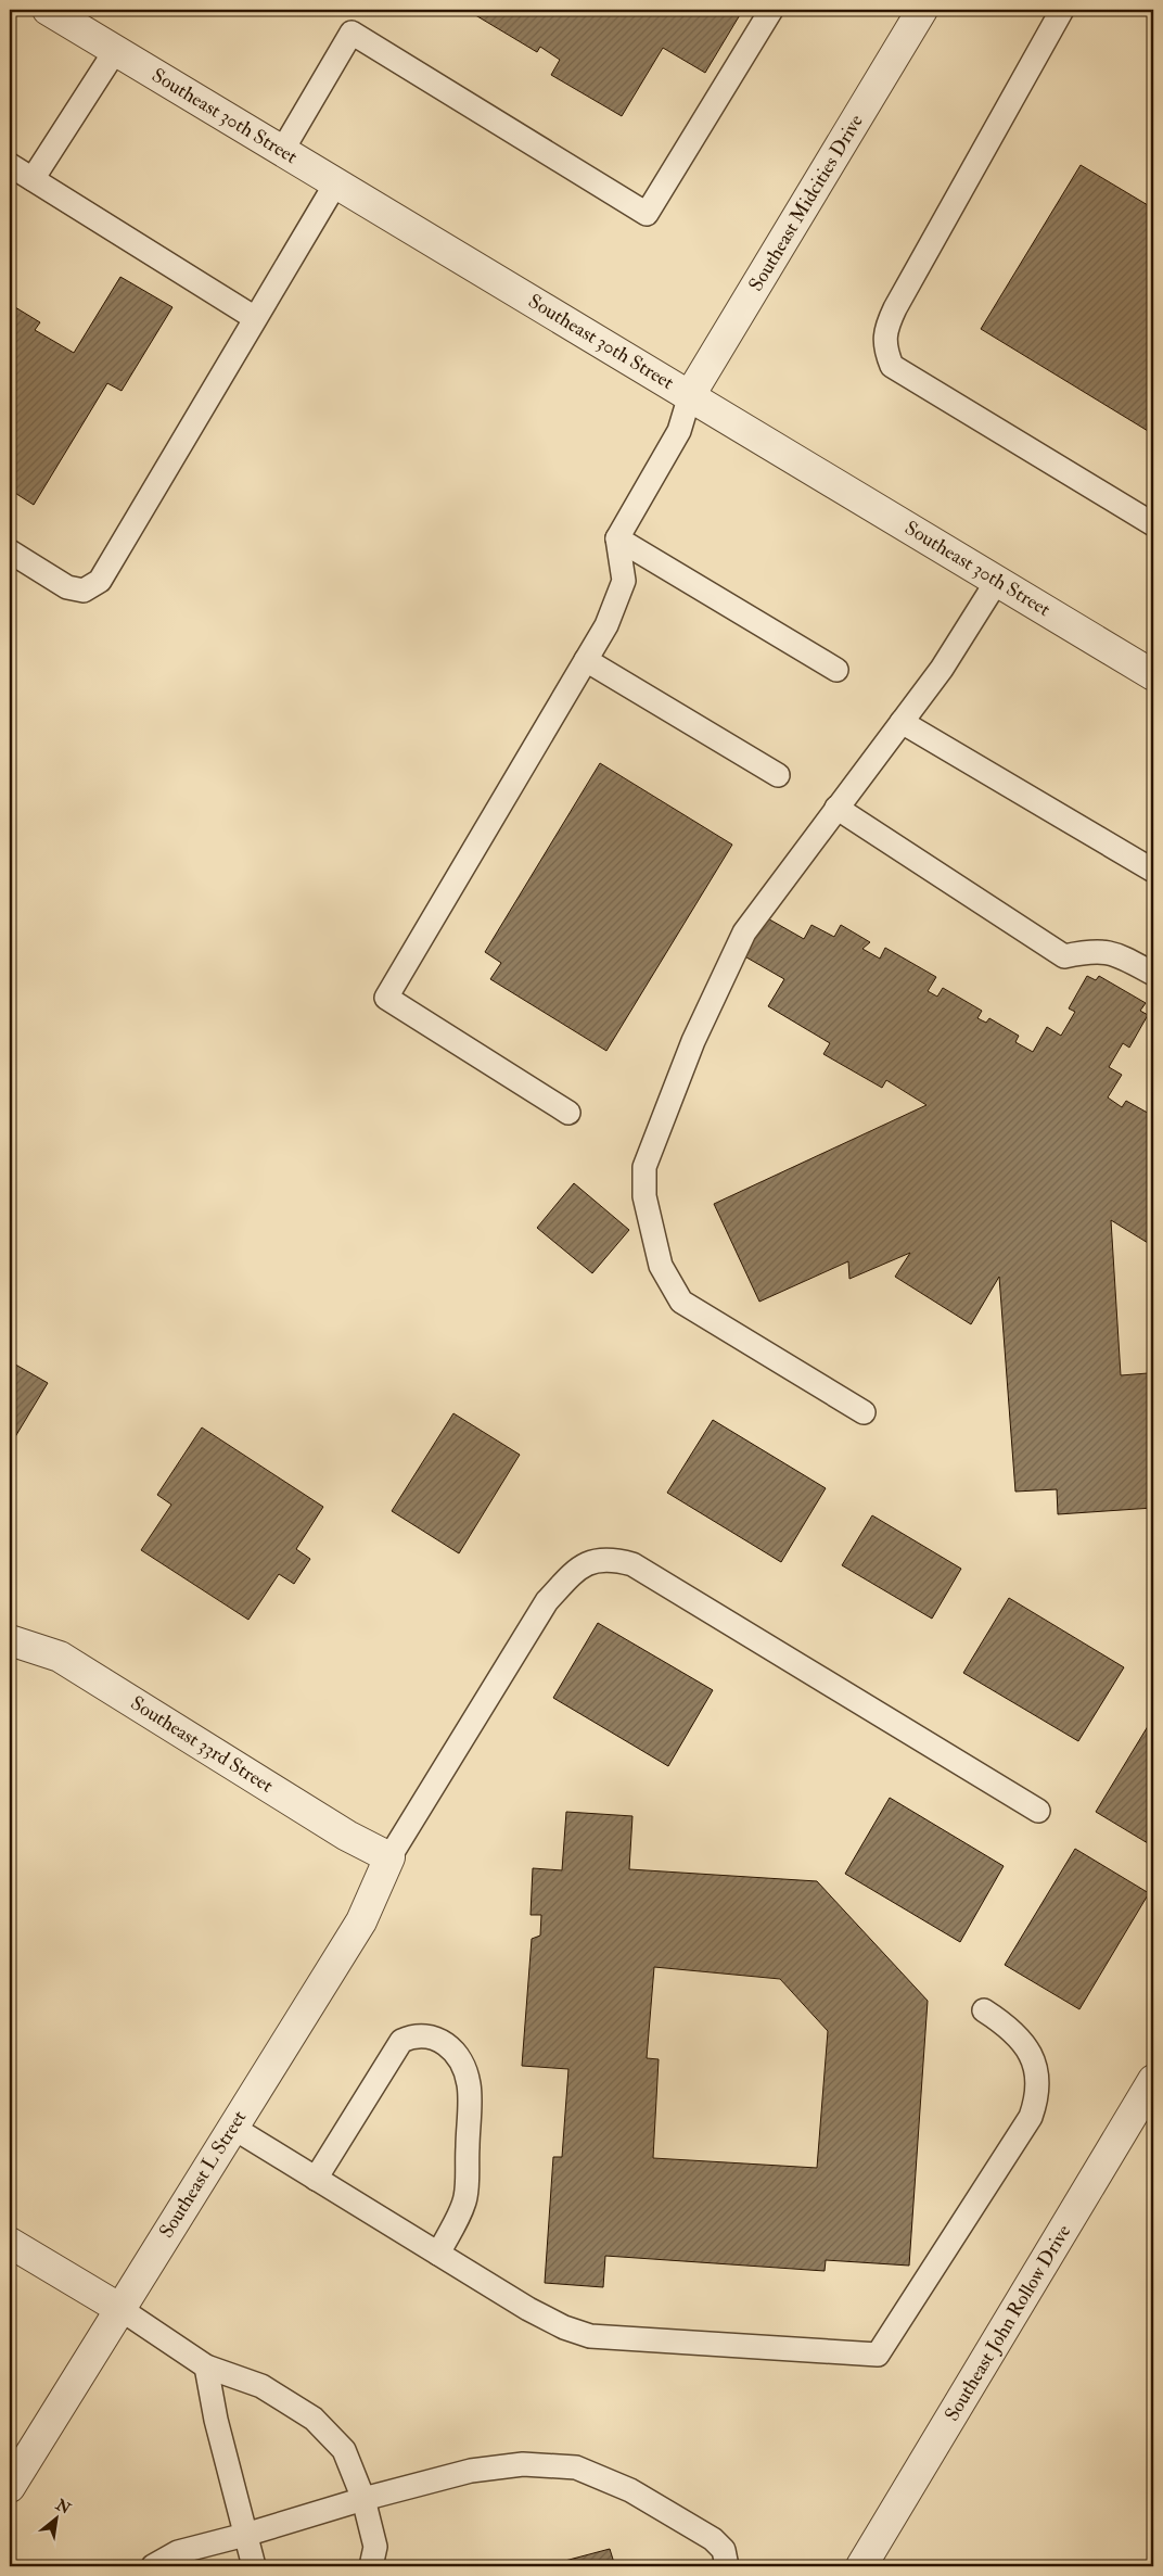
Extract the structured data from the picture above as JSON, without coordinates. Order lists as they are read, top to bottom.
{
  "streets": {
    "street": [
      "Southeast 30th Street",
      "Southeast Midcities Drive",
      "Southeast 33rd Street",
      "Southeast L Street",
      "Southeast John Rollow Drive"
    ]
  },
  "crossings": [
    ["Southeast 30th Street", "Southeast Midcities Drive"],
    ["Southeast 33rd Street", "Southeast L Street"]
  ],
  "north": "top right"
}
